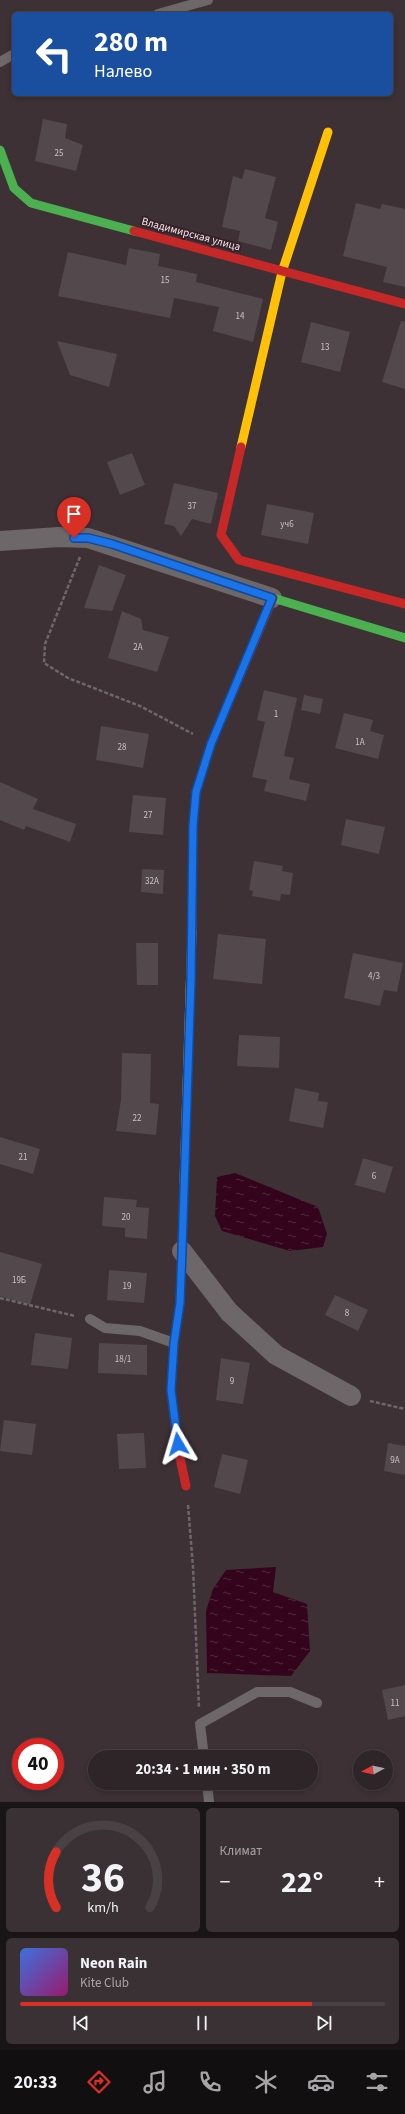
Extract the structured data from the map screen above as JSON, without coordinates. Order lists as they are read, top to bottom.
{
  "streets": {
    "street": ["Владимирская улица"]
  },
  "house_numbers": [
    "25",
    "15",
    "14",
    "13",
    "37",
    "уч6",
    "2А",
    "1",
    "1А",
    "28",
    "27",
    "32А",
    "4/3",
    "22",
    "21",
    "6",
    "20",
    "19Б",
    "19",
    "8",
    "18/1",
    "9",
    "9А",
    "11"
  ],
  "north": "left",
  "page": {
    "turn": ["280 m", "Налево"],
    "limit": "40",
    "trip": "20:34 · 1 мин · 350 m",
    "tile": "Климат",
    "heat": ["−", "22°", "+"],
    "song": ["Neon Rain", "Kite Club"],
    "tabs": "20:33",
    "gauge": ["36", "km/h"]
  }
}
